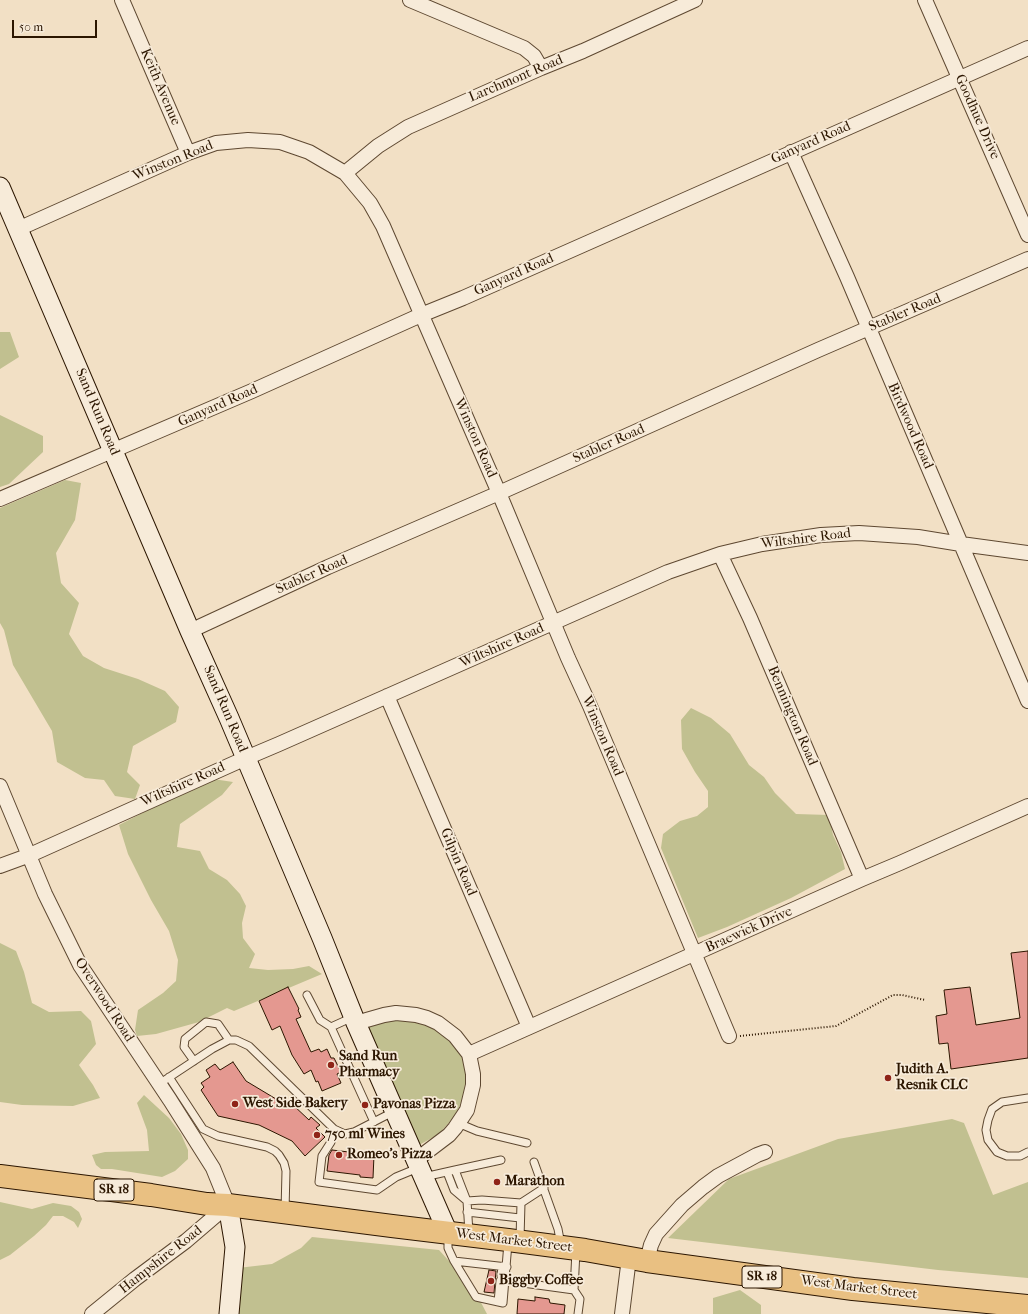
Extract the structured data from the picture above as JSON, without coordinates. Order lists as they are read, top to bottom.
{
  "streets": {
    "main road": ["SR 18", "West Market Street"],
    "street": [
      "Larchmont Road",
      "Keith Avenue",
      "Goodhue Drive",
      "Ganyard Road",
      "Winston Road",
      "Stabler Road",
      "Sand Run Road",
      "Birdwood Road",
      "Wiltshire Road",
      "Bennington Road",
      "Gilpin Road",
      "Braewick Drive",
      "Overwood Road",
      "Hampshire Road"
    ]
  },
  "crossings": [
    ["Larchmont Road", "Winston Road"],
    ["Keith Avenue", "Winston Road"],
    ["Goodhue Drive", "Ganyard Road"],
    ["Ganyard Road", "Winston Road"],
    ["Ganyard Road", "Sand Run Road"],
    ["Ganyard Road", "Birdwood Road"],
    ["Winston Road", "Stabler Road"],
    ["Winston Road", "Sand Run Road"],
    ["Winston Road", "Wiltshire Road"],
    ["Winston Road", "Braewick Drive"],
    ["Stabler Road", "Sand Run Road"],
    ["Stabler Road", "Birdwood Road"],
    ["Sand Run Road", "Wiltshire Road"],
    ["Sand Run Road", "West Market Street"],
    ["Birdwood Road", "Wiltshire Road"],
    ["Wiltshire Road", "Bennington Road"],
    ["Wiltshire Road", "Gilpin Road"],
    ["Wiltshire Road", "Overwood Road"],
    ["Bennington Road", "Braewick Drive"],
    ["Gilpin Road", "Braewick Drive"],
    ["Overwood Road", "West Market Street"],
    ["Overwood Road", "Hampshire Road"],
    ["West Market Street", "Hampshire Road"]
  ],
  "places": [
    "Sand Run Pharmacy",
    "Judith A. Resnik CLC",
    "West Side Bakery",
    "Pavonas Pizza",
    "750 ml Wines",
    "Romeo's Pizza",
    "Marathon",
    "Biggby Coffee"
  ],
  "scale_bar": "50 m"
}
